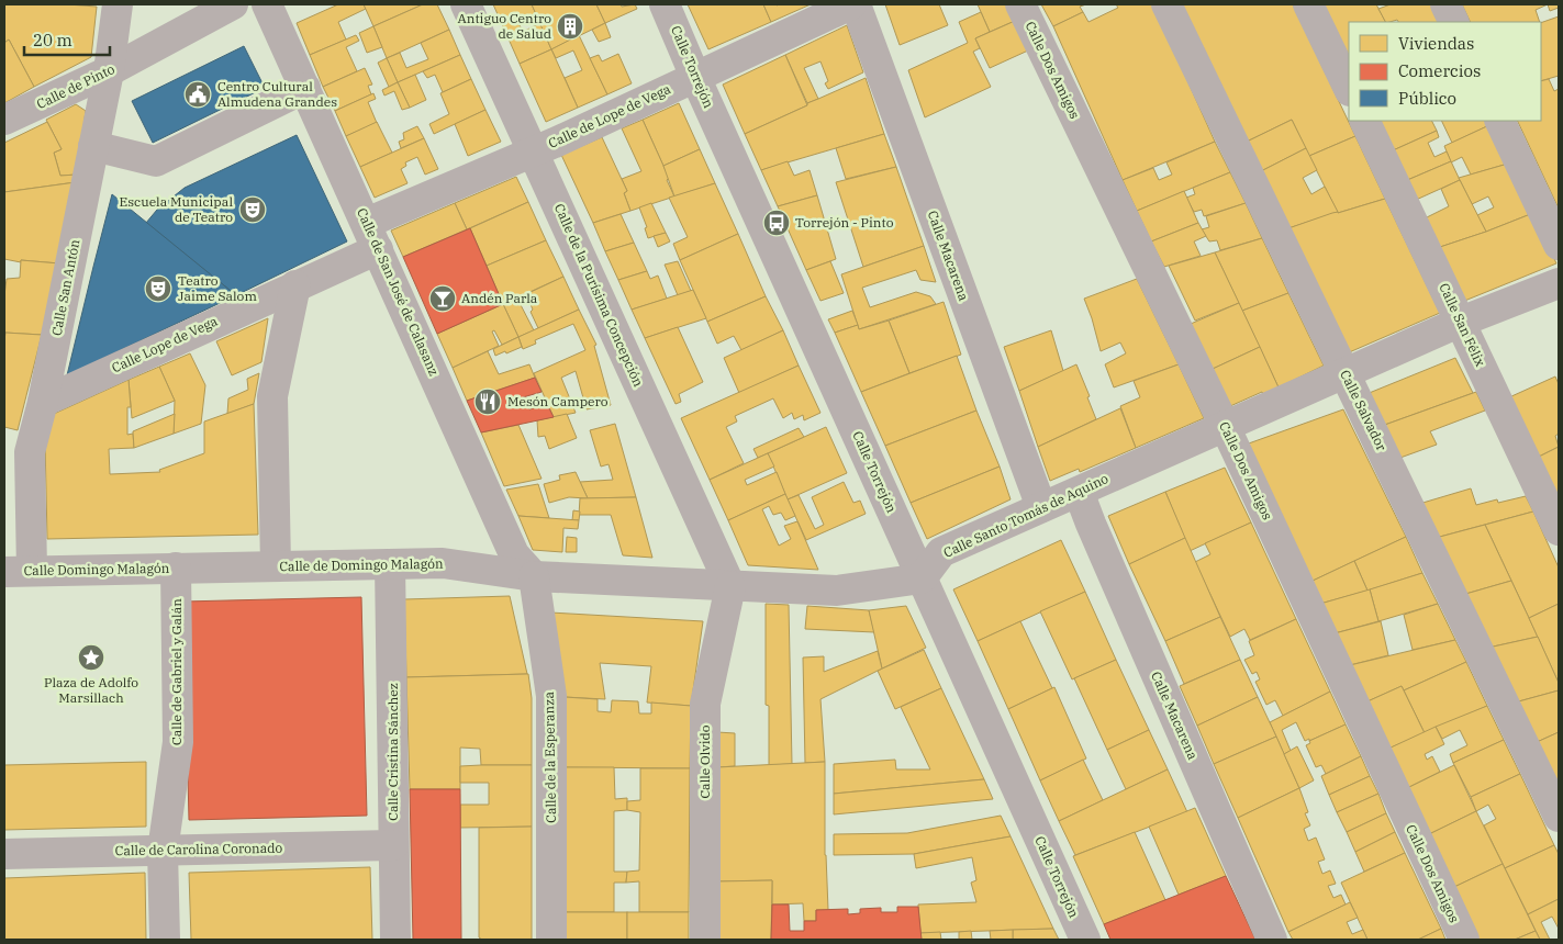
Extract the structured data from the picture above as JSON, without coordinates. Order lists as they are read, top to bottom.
{
  "streets": {
    "street": [
      "Calle Torrejón",
      "Calle Dos Amigos",
      "Calle de Pinto",
      "Calle de Lope de Vega",
      "Calle Macarena",
      "Calle San Antón",
      "Calle de San José de Calasanz",
      "Calle de la Purísima Concepción",
      "Calle San Félix",
      "Calle Lope de Vega",
      "Calle Salvador",
      "Calle Santo Tomás de Aquino",
      "Calle de Domingo Malagón",
      "Calle Domingo Malagón",
      "Calle de Gabriel y Galán",
      "Calle Cristina Sánchez",
      "Calle de la Esperanza",
      "Calle Olvido",
      "Calle de Carolina Coronado"
    ]
  },
  "crossings": [
    ["Calle Torrejón", "Calle de Lope de Vega"],
    ["Calle Torrejón", "Calle Santo Tomás de Aquino"],
    ["Calle Dos Amigos", "Calle Santo Tomás de Aquino"],
    ["Calle de Pinto", "Calle San Antón"],
    ["Calle de Lope de Vega", "Calle Macarena"],
    ["Calle de Lope de Vega", "Calle de San José de Calasanz"],
    ["Calle de Lope de Vega", "Calle de la Purísima Concepción"],
    ["Calle de Lope de Vega", "Calle Lope de Vega"],
    ["Calle Macarena", "Calle Santo Tomás de Aquino"],
    ["Calle San Antón", "Calle Lope de Vega"],
    ["Calle San Antón", "Calle Domingo Malagón"],
    ["Calle de San José de Calasanz", "Calle Lope de Vega"],
    ["Calle de San José de Calasanz", "Calle de Domingo Malagón"],
    ["Calle de San José de Calasanz", "Calle de la Esperanza"],
    ["Calle de la Purísima Concepción", "Calle Olvido"],
    ["Calle San Félix", "Calle Santo Tomás de Aquino"],
    ["Calle Salvador", "Calle Santo Tomás de Aquino"],
    ["Calle de Domingo Malagón", "Calle Domingo Malagón"],
    ["Calle de Domingo Malagón", "Calle de Gabriel y Galán"],
    ["Calle de Domingo Malagón", "Calle Cristina Sánchez"],
    ["Calle de Domingo Malagón", "Calle de la Esperanza"],
    ["Calle Domingo Malagón", "Calle de Gabriel y Galán"],
    ["Calle de Gabriel y Galán", "Calle de Carolina Coronado"],
    ["Calle Cristina Sánchez", "Calle de Carolina Coronado"]
  ],
  "places": {
    "building": ["Antiguo Centro de Salud"],
    "public building": ["Centro Cultural Almudena Grandes"],
    "theatre": ["Escuela Municipal de Teatro", "Teatro Jaime Salom"],
    "bus stop": ["Torrejón - Pinto"],
    "bar": ["Andén Parla"],
    "restaurant": ["Mesón Campero"],
    "place": ["Plaza de Adolfo Marsillach"]
  },
  "legend": ["Viviendas", "Comercios", "Público"],
  "scale_bar": "20 m"
}
